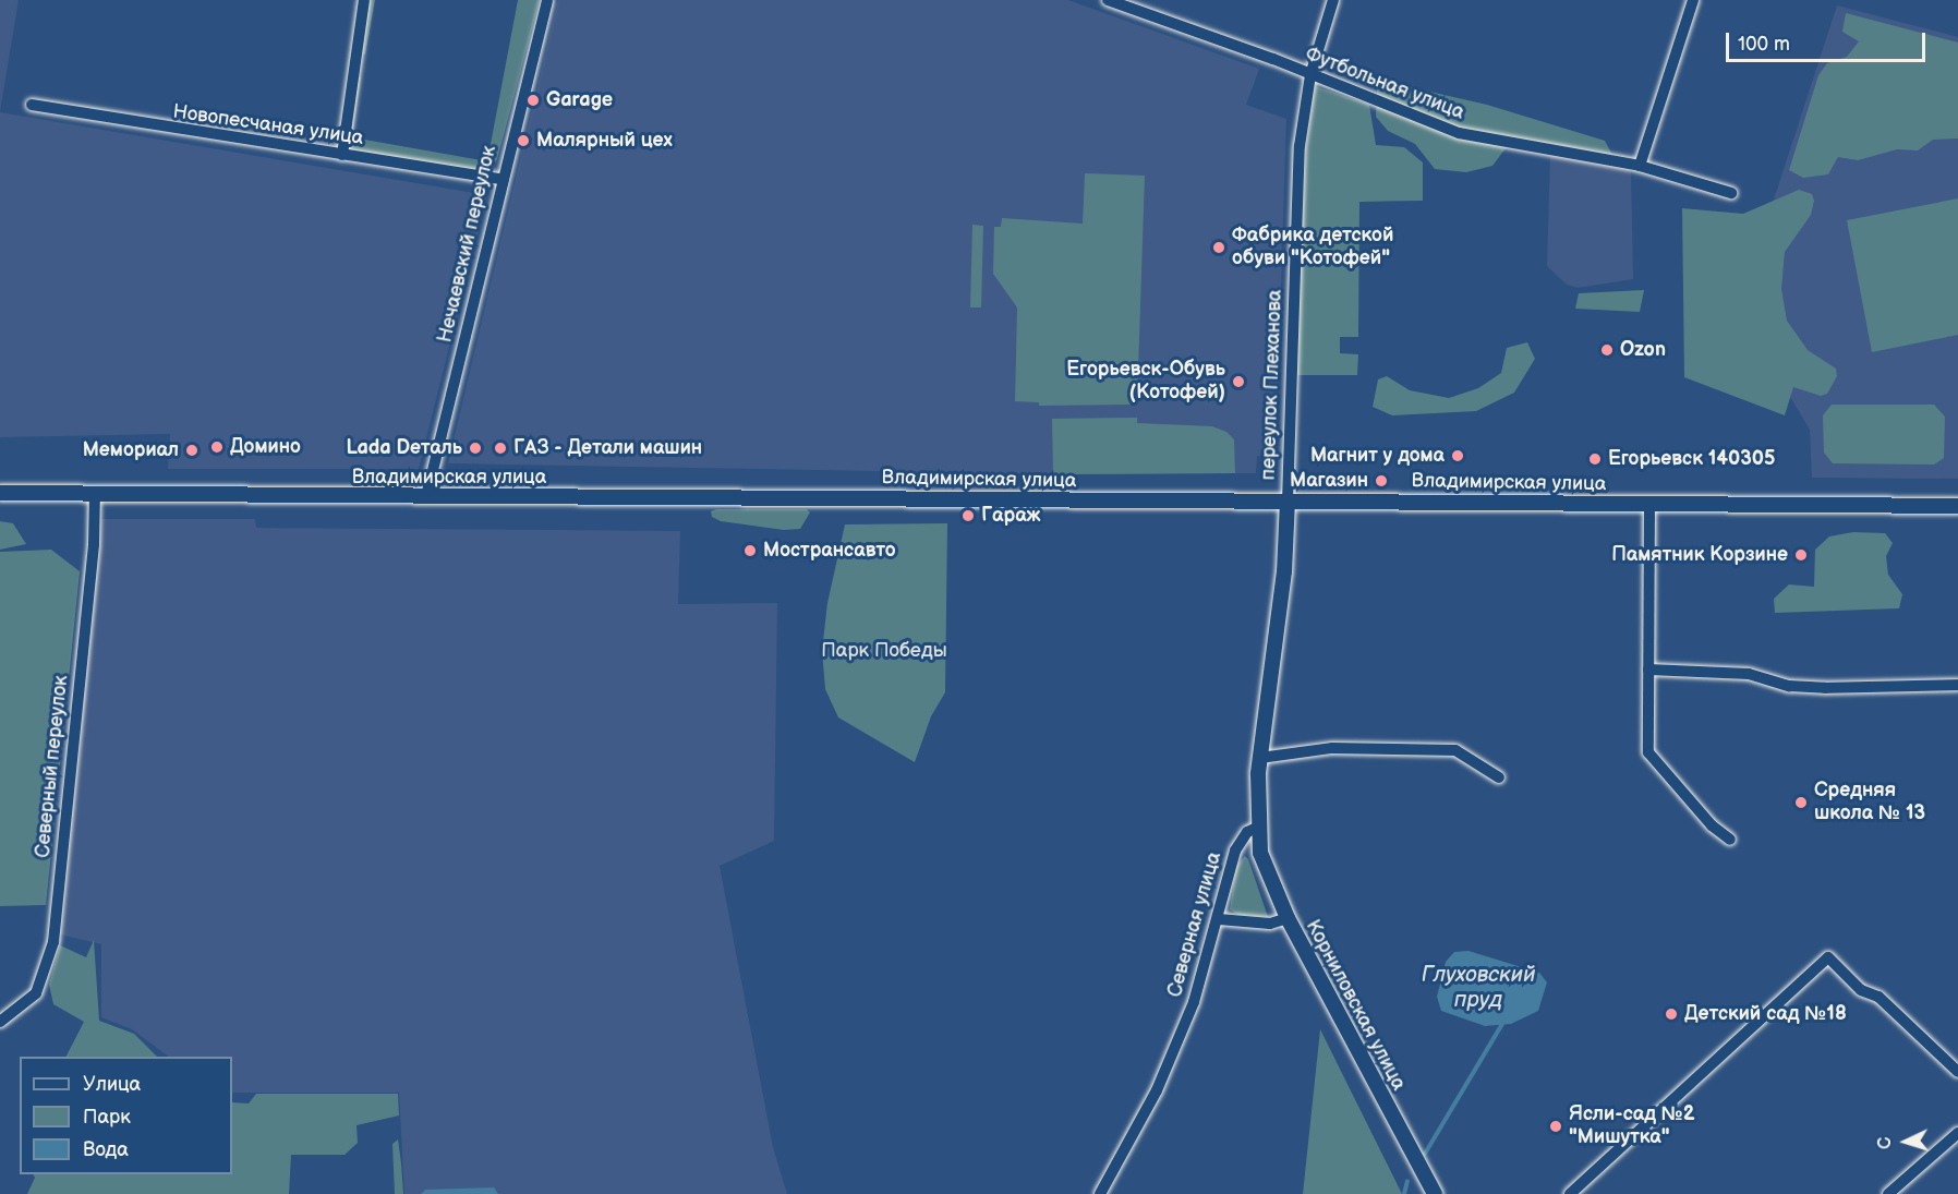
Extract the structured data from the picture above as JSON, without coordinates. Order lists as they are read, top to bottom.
{
  "streets": {
    "street": [
      "Футбольная улица",
      "Новопесчаная улица",
      "Нечаевский переулок",
      "переулок Плеханова",
      "Владимирская улица",
      "Северный переулок",
      "Северная улица",
      "Корниловская улица"
    ]
  },
  "crossings": [
    ["Футбольная улица", "переулок Плеханова"],
    ["Новопесчаная улица", "Нечаевский переулок"],
    ["Нечаевский переулок", "Владимирская улица"],
    ["переулок Плеханова", "Владимирская улица"],
    ["Владимирская улица", "Северный переулок"],
    ["Северная улица", "Корниловская улица"]
  ],
  "water": ["Глуховский пруд"],
  "parks": ["Парк Победы"],
  "places": [
    "Garage",
    "Малярный цех",
    "Фабрика детской обуви \"Котофей\"",
    "Ozon",
    "Егорьевск-Обувь (Котофей)",
    "Домино",
    "Lada Dеталь",
    "ГАЗ - Детали машин",
    "Мемориал",
    "Магнит у дома",
    "Егорьевск 140305",
    "Магазин",
    "Гараж",
    "Мострансавто",
    "Памятник Корзине",
    "Средняя школа № 13",
    "Детский сад №18",
    "Ясли-сад №2 \"Мишутка\""
  ],
  "legend": ["Улица", "Парк", "Вода"],
  "scale_bar": "100 m",
  "north": "left"
}
